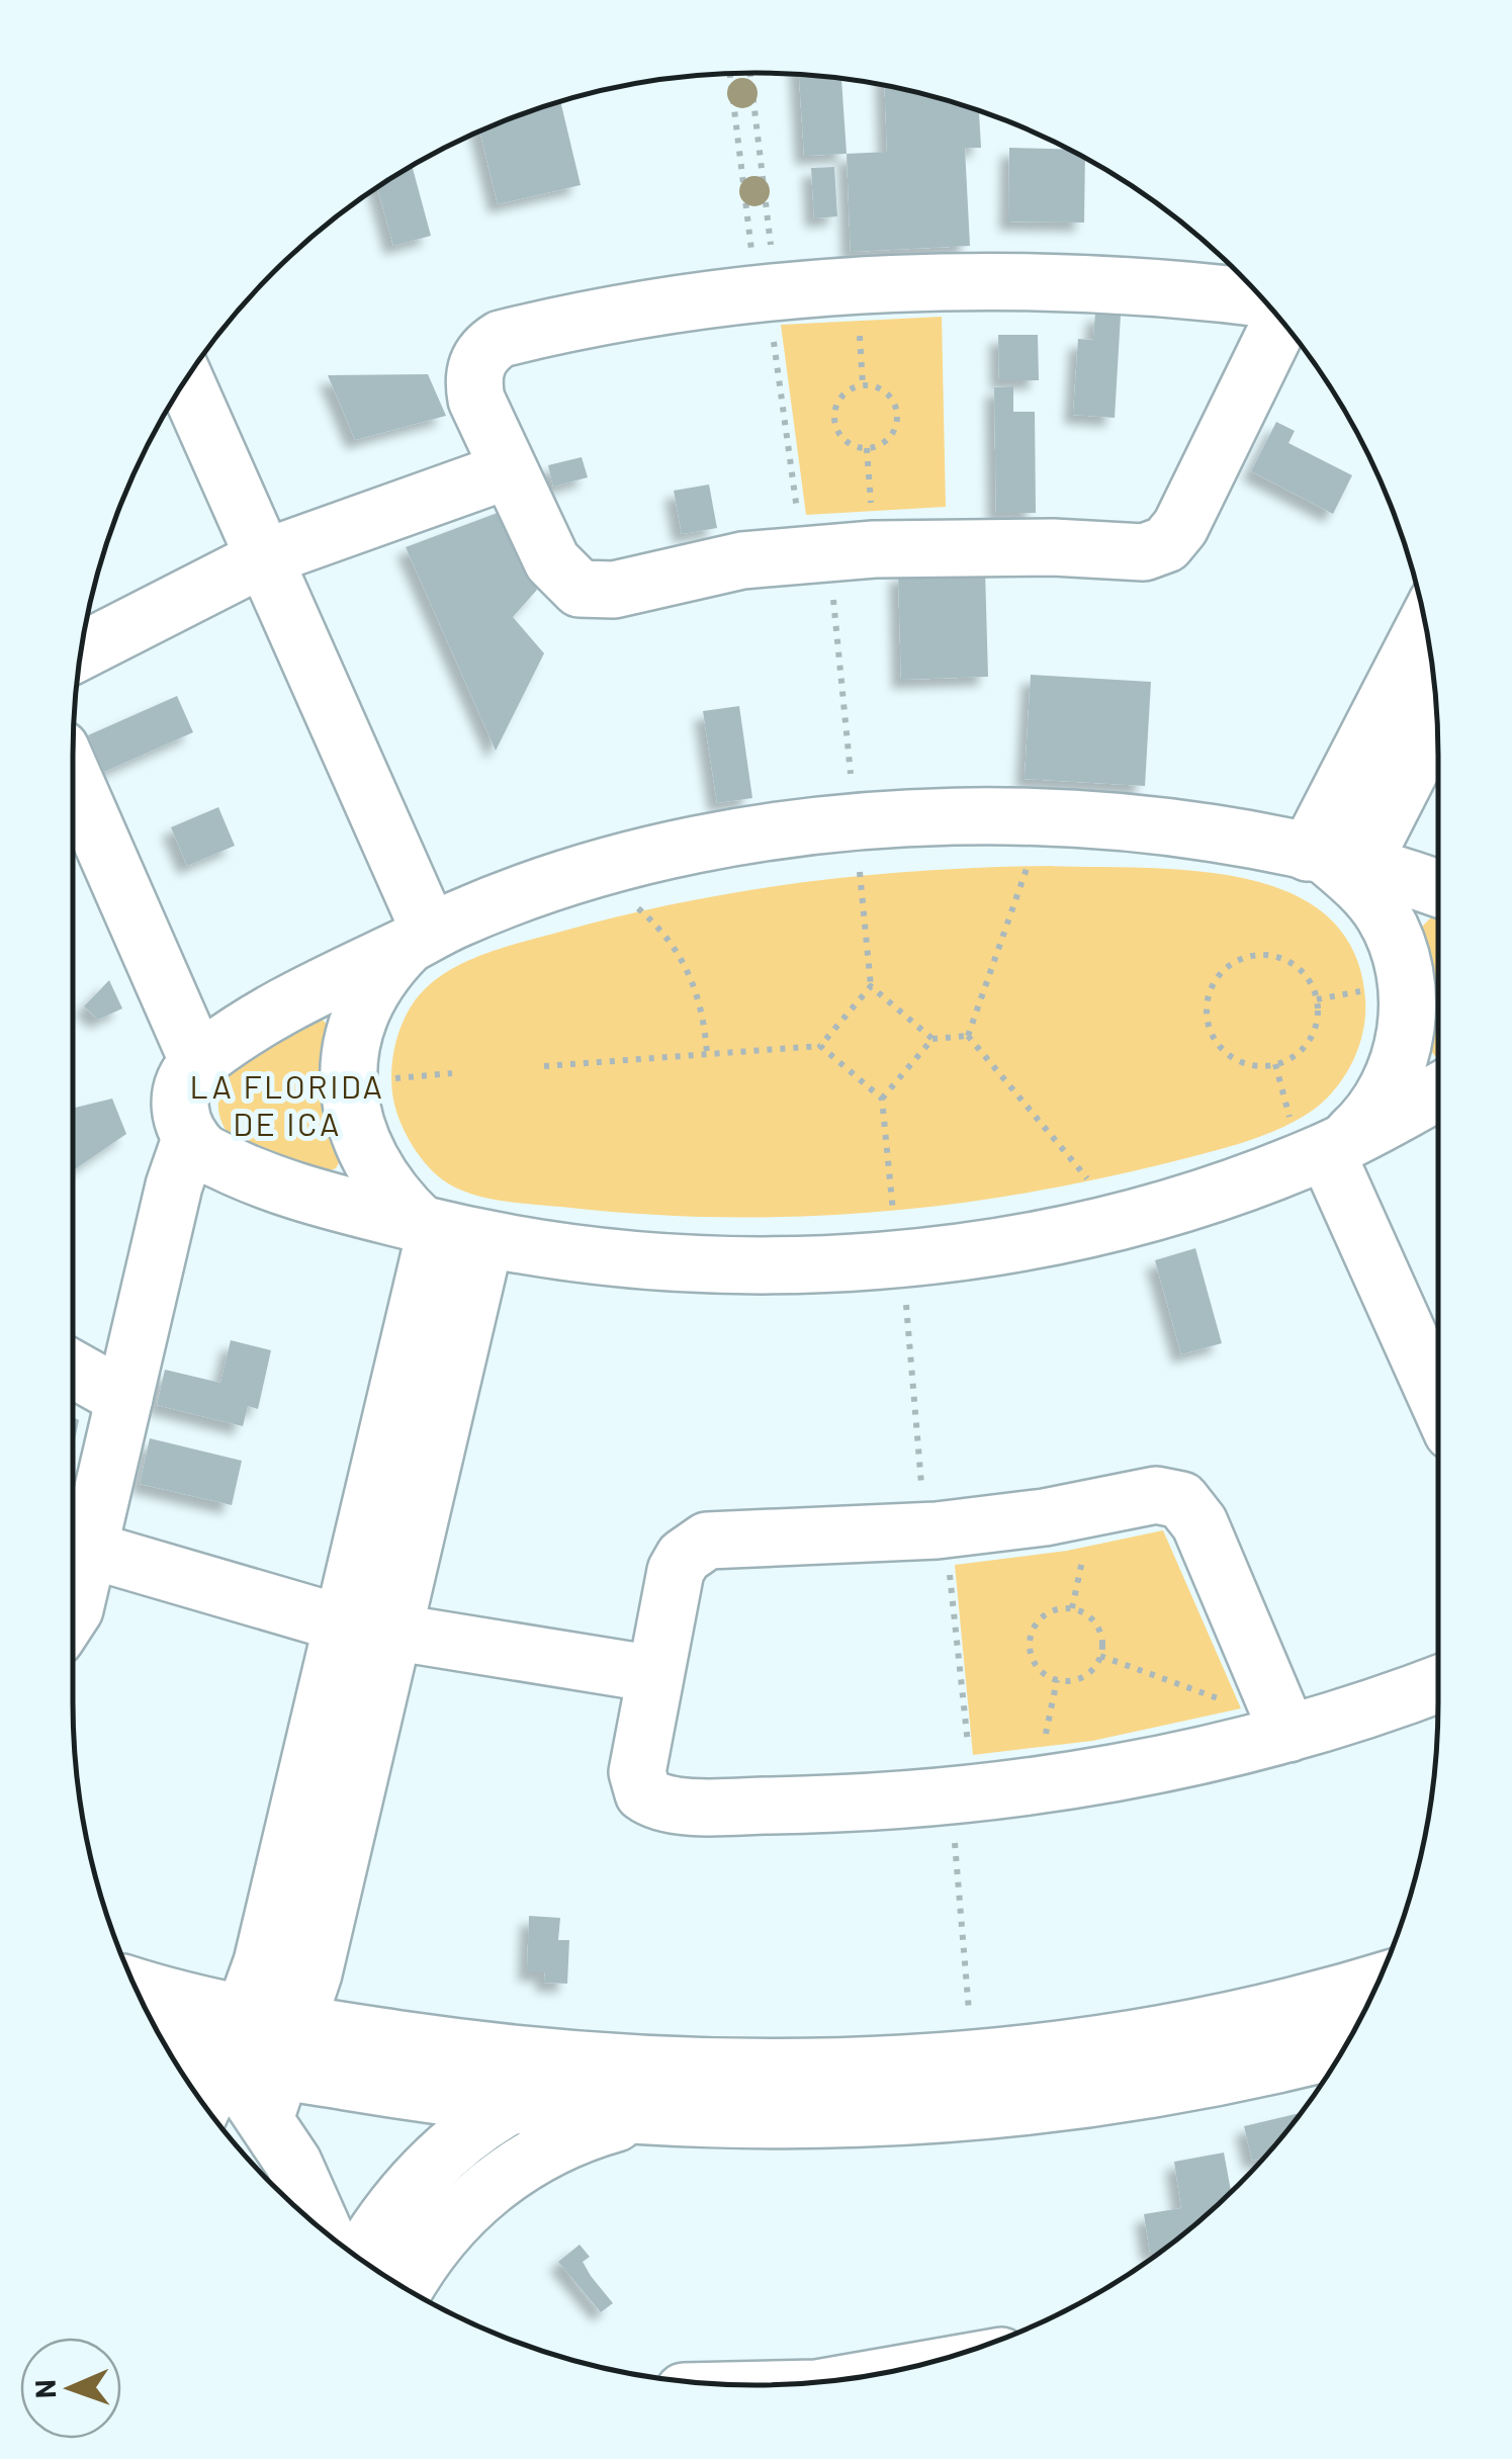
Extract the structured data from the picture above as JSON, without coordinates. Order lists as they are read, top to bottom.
{
  "districts": ["LA FLORIDA DE ICA"],
  "north": "left"
}
